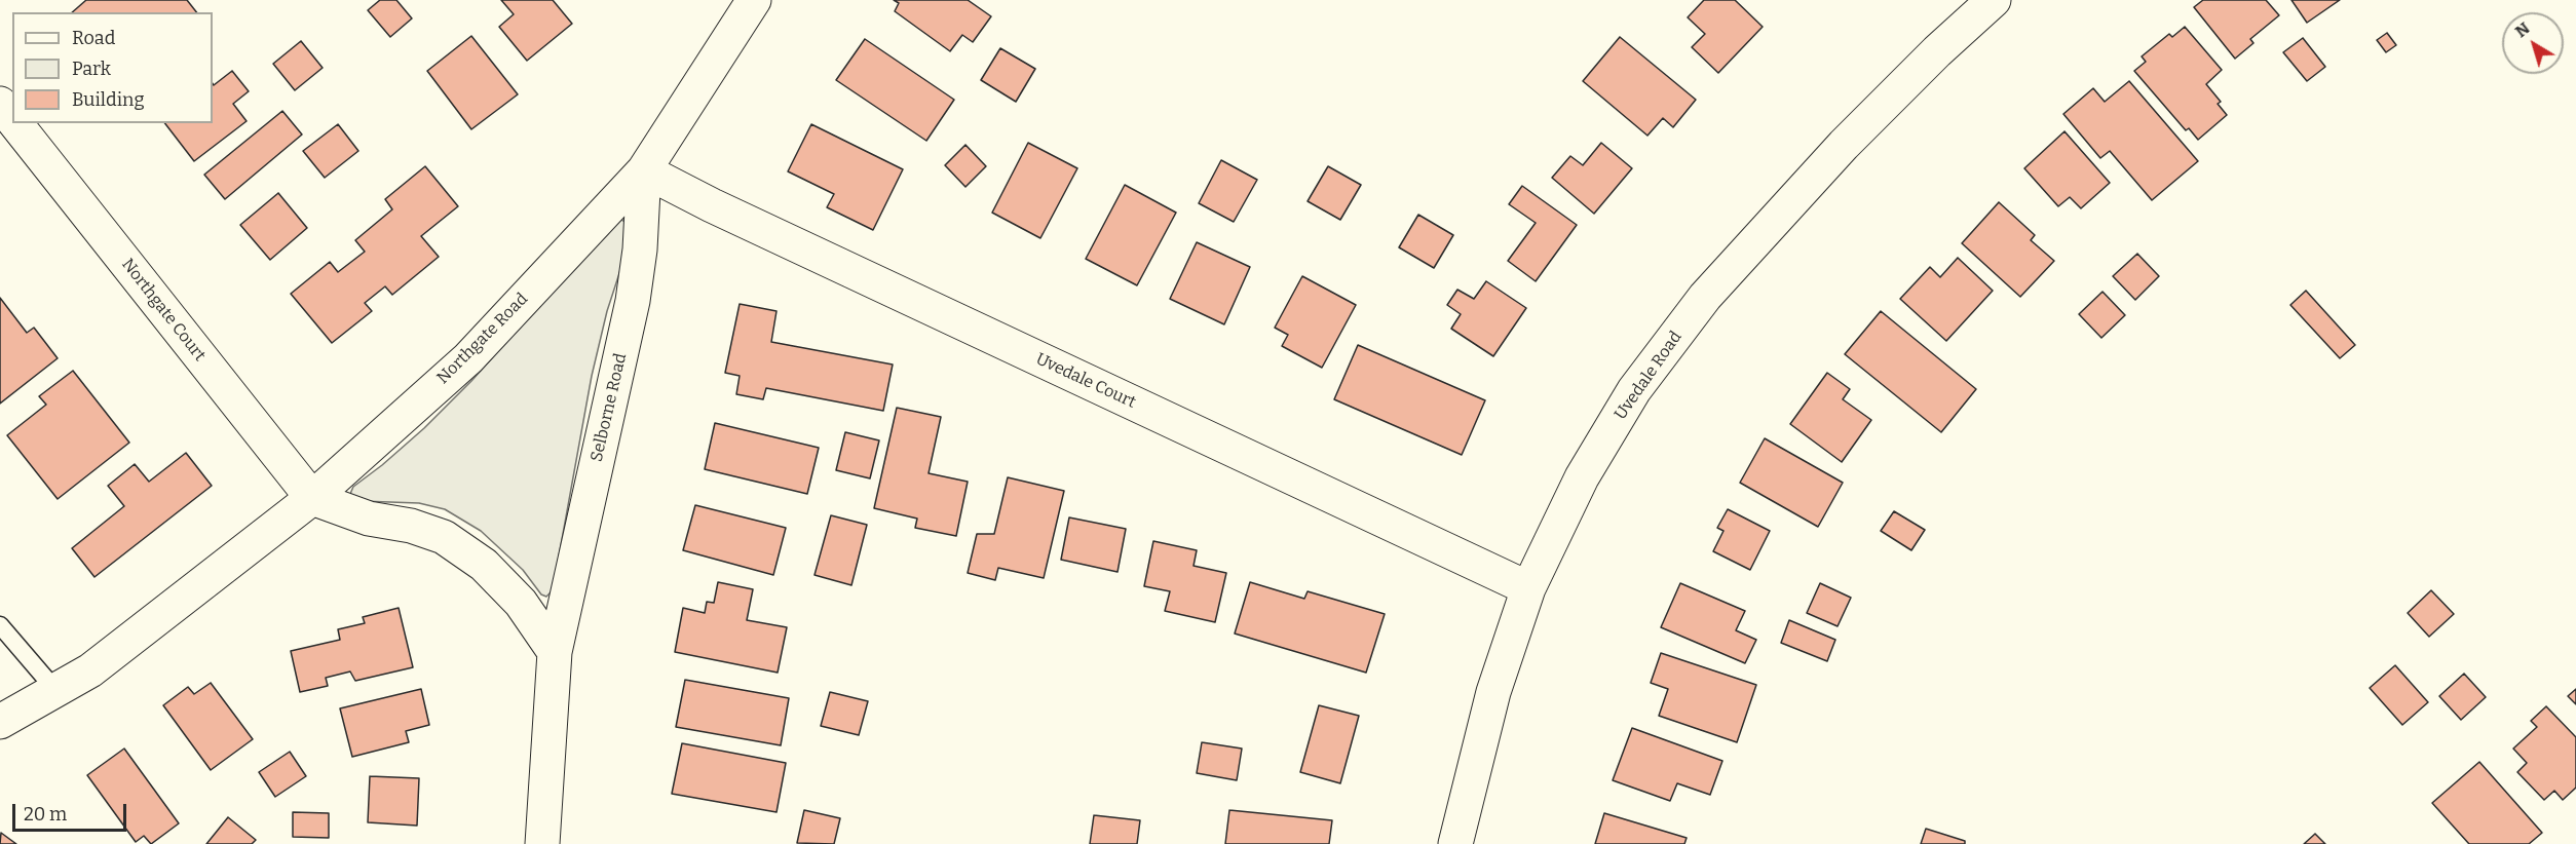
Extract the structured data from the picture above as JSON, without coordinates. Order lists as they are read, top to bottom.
{
  "streets": {
    "street": [
      "Northgate Court",
      "Northgate Road",
      "Uvedale Road",
      "Uvedale Court",
      "Selborne Road"
    ]
  },
  "crossings": [
    ["Northgate Court", "Northgate Road"],
    ["Northgate Road", "Uvedale Court"],
    ["Northgate Road", "Selborne Road"],
    ["Uvedale Road", "Uvedale Court"],
    ["Uvedale Court", "Selborne Road"]
  ],
  "legend": ["Road", "Park", "Building"],
  "scale_bar": "20 m",
  "north": "top left"
}
